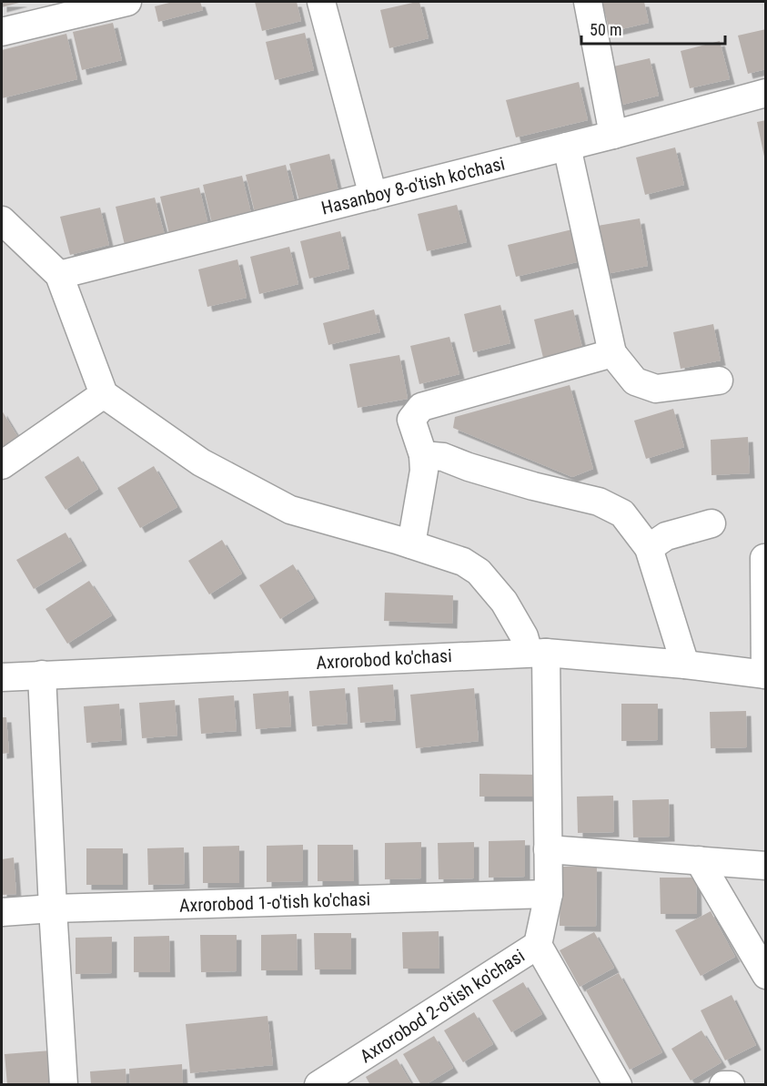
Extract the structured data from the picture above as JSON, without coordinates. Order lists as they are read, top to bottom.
{
  "streets": {
    "street": [
      "Hasanboy 8-o'tish ko'chasi",
      "Axrorobod ko'chasi",
      "Axrorobod 1-o'tish ko'chasi",
      "Axrorobod 2-o'tish ko'chasi"
    ]
  },
  "scale_bar": "50 m"
}
